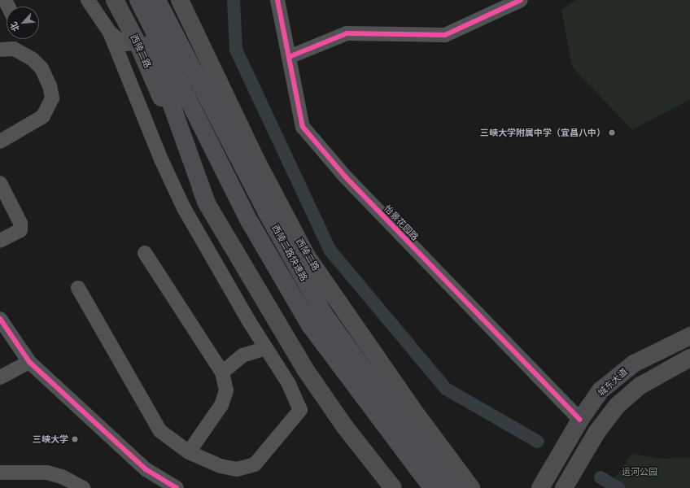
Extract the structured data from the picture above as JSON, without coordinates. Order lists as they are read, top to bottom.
{
  "streets": {
    "highway": ["西陵二路快速路"],
    "main road": ["西陵二路", "城东大道"],
    "street": ["怡景花园路"]
  },
  "crossings": [
    ["怡景花园路", "城东大道"]
  ],
  "parks": ["运河公园"],
  "places": ["三峡大学附属中学（宜昌八中）", "三峡大学"],
  "north": "bottom left"
}
